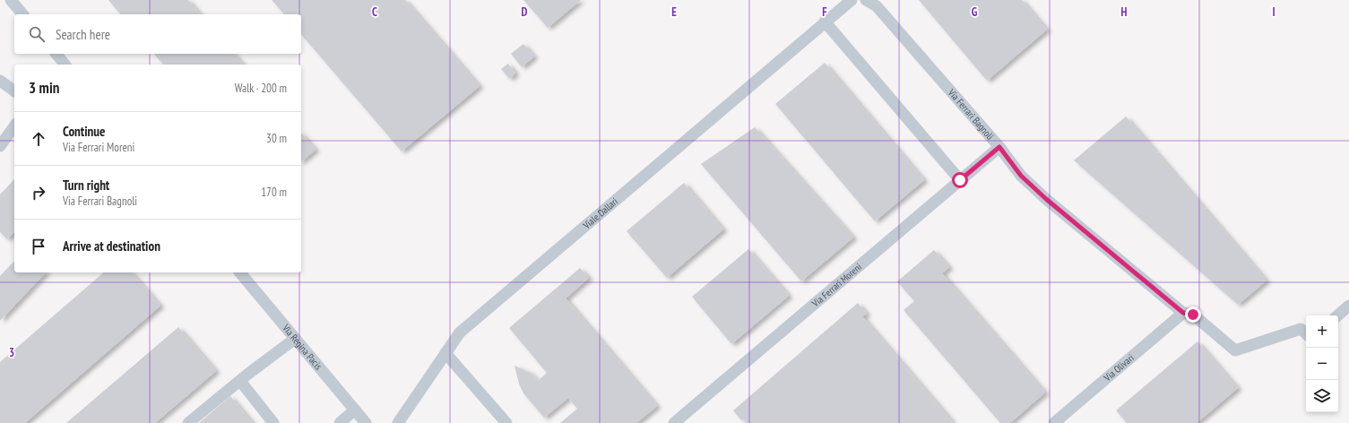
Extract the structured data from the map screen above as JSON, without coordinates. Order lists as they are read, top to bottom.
{
  "streets": {
    "street": [
      "Via Ferrari Bagnoli",
      "Viale Dallari",
      "Via Ferrari Moreni",
      "Via Regina Pacis",
      "Via Olivari"
    ]
  },
  "crossings": [
    ["Via Ferrari Bagnoli", "Via Ferrari Moreni"],
    ["Via Ferrari Bagnoli", "Via Olivari"]
  ],
  "page": {
    "search": "Search here",
    "heading": ["3 min", "Walk · 200 m"],
    "list": [
      ["Continue", "Via Ferrari Moreni", "30 m"],
      ["Turn right", "Via Ferrari Bagnoli", "170 m"],
      "Arrive at destination"
    ],
    "map_buttons": ["+", "−"]
  },
  "grid": {
    "columns": [
      "C",
      "D",
      "E",
      "F",
      "G",
      "H",
      "I"
    ],
    "rows": ["3"]
  }
}
